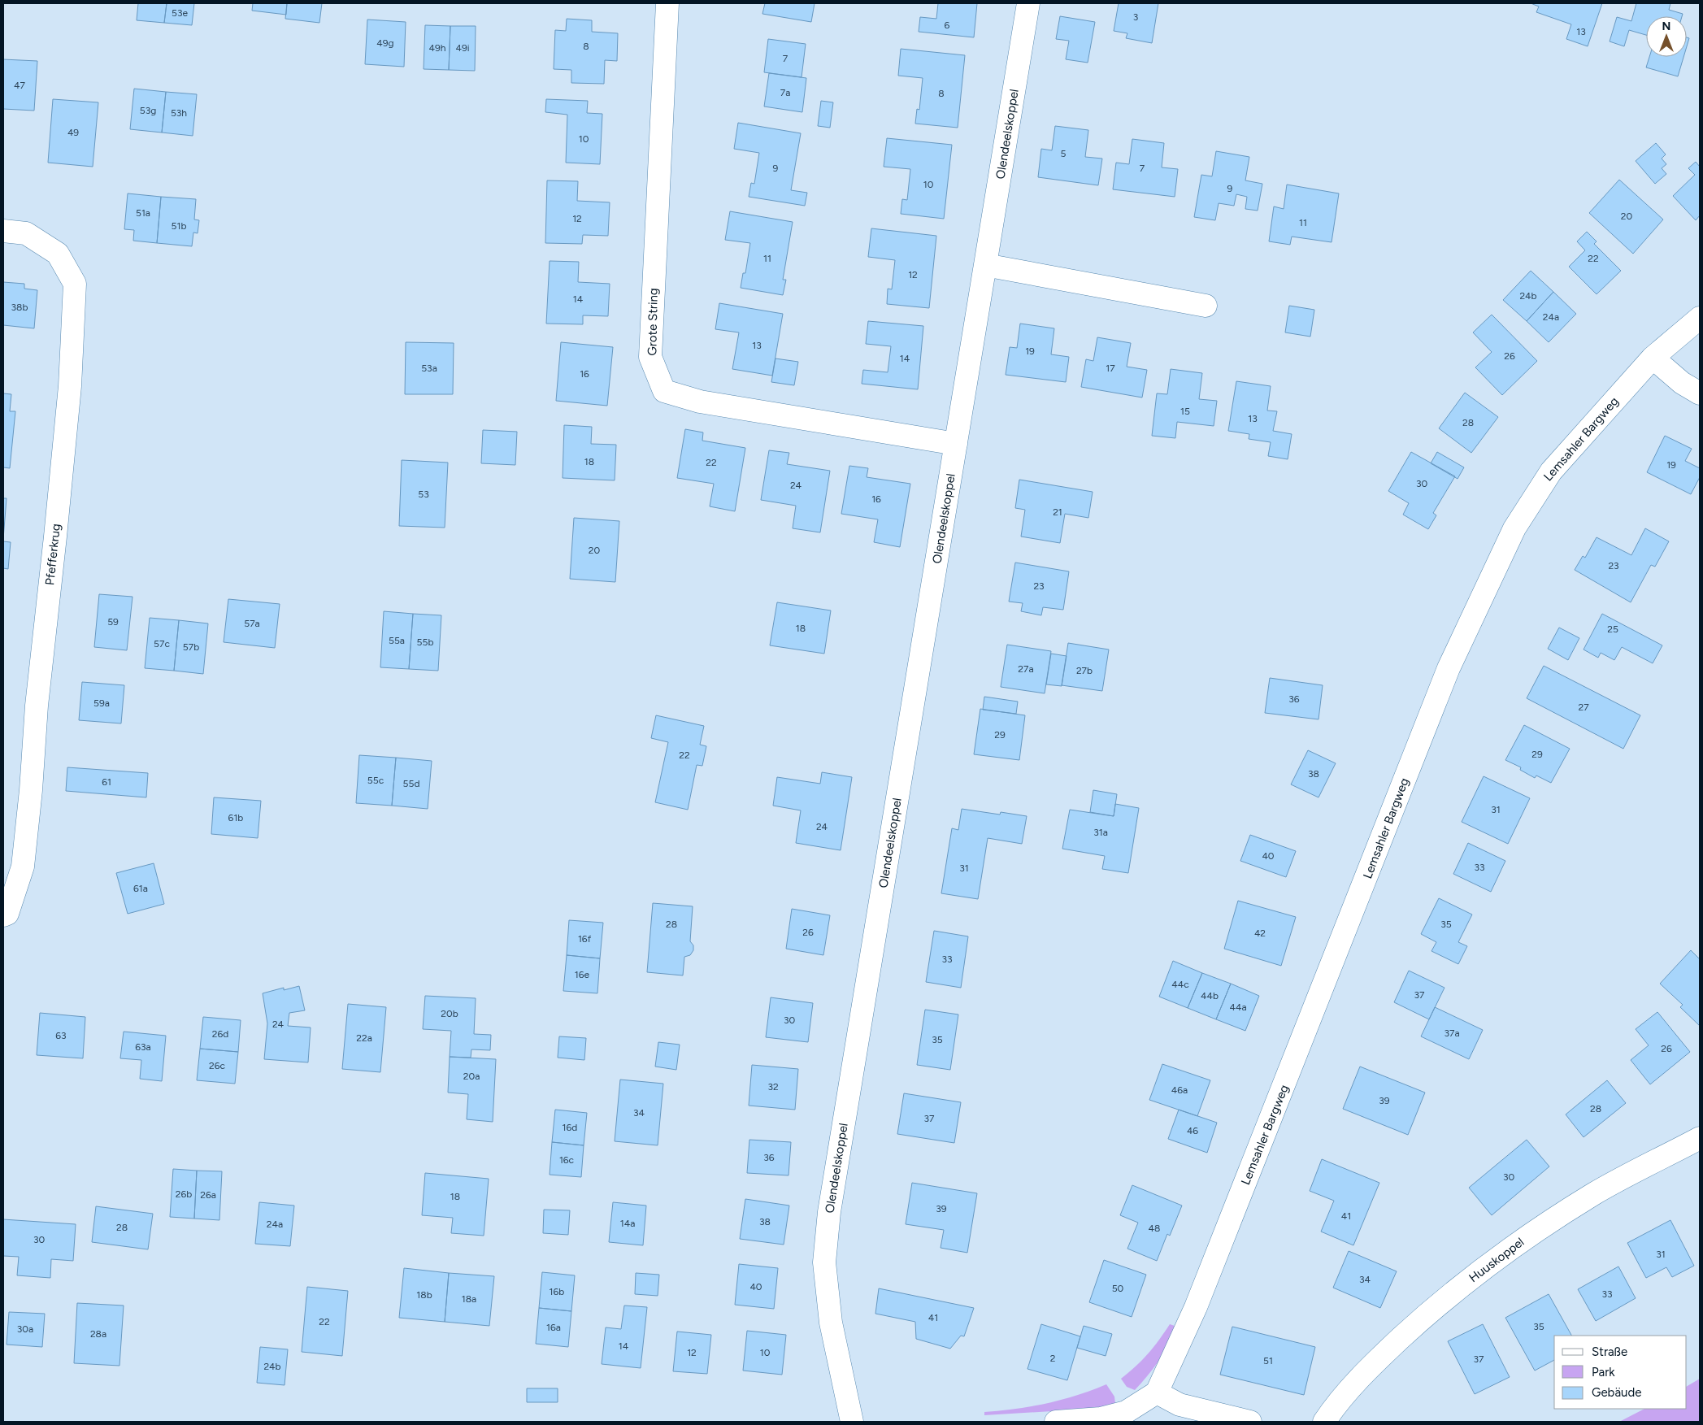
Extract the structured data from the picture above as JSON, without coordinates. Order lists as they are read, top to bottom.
{
  "streets": {
    "street": [
      "Olendeelskoppel",
      "Grote String",
      "Lemsahler Bargweg",
      "Pfefferkrug",
      "Huuskoppel"
    ]
  },
  "crossings": [
    ["Olendeelskoppel", "Grote String"]
  ],
  "house_numbers": [
    "53e",
    "3",
    "6",
    "13",
    "49g",
    "8",
    "49h",
    "49i",
    "7",
    "47",
    "7a",
    "8",
    "53g",
    "53h",
    "49",
    "10",
    "5",
    "9",
    "7",
    "10",
    "9",
    "51a",
    "20",
    "12",
    "11",
    "51b",
    "11",
    "22",
    "12",
    "24b",
    "14",
    "38b",
    "24a",
    "13",
    "19",
    "26",
    "14",
    "53a",
    "17",
    "16",
    "15",
    "13",
    "28",
    "18",
    "22",
    "19",
    "30",
    "24",
    "53",
    "16",
    "21",
    "20",
    "23",
    "23",
    "59",
    "57a",
    "18",
    "25",
    "55a",
    "55b",
    "57c",
    "57b",
    "27a",
    "27b",
    "36",
    "59a",
    "27",
    "29",
    "29",
    "22",
    "38",
    "55c",
    "61",
    "55d",
    "31",
    "61b",
    "24",
    "31a",
    "40",
    "33",
    "31",
    "61a",
    "28",
    "35",
    "26",
    "42",
    "16f",
    "33",
    "16e",
    "44c",
    "37",
    "44b",
    "44a",
    "20b",
    "30",
    "24",
    "37a",
    "26d",
    "63",
    "22a",
    "35",
    "63a",
    "26",
    "26c",
    "20a",
    "32",
    "46a",
    "39",
    "28",
    "34",
    "37",
    "16d",
    "46",
    "36",
    "16c",
    "30",
    "26b",
    "26a",
    "18",
    "39",
    "41",
    "38",
    "14a",
    "24a",
    "28",
    "48",
    "30",
    "31",
    "34",
    "40",
    "50",
    "16b",
    "33",
    "18b",
    "18a",
    "41",
    "22",
    "35",
    "16a",
    "30a",
    "28a",
    "14",
    "12",
    "10",
    "2",
    "37",
    "51",
    "24b"
  ],
  "legend": ["Straße", "Park", "Gebäude"],
  "north": "top"
}
